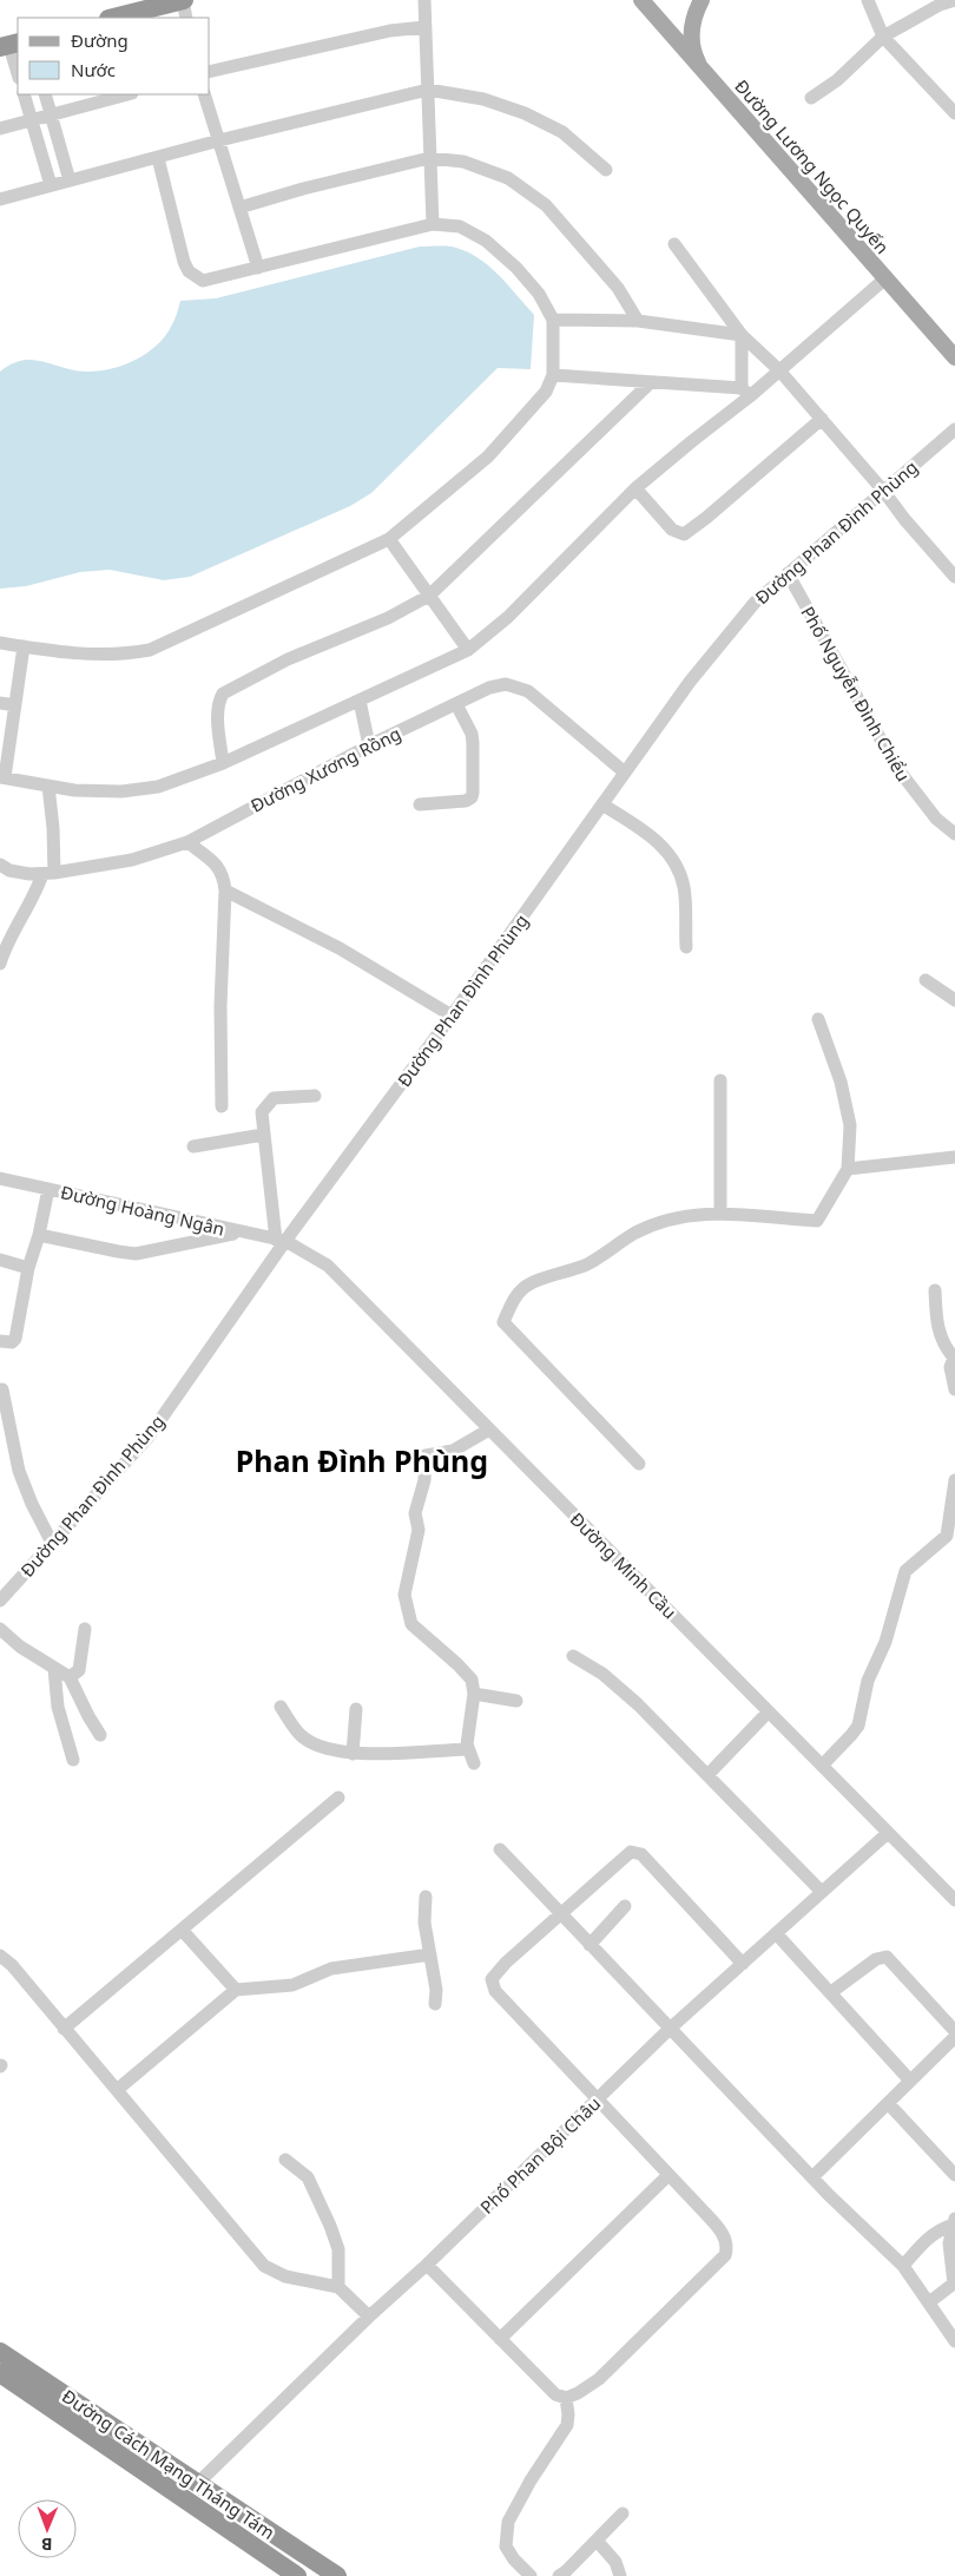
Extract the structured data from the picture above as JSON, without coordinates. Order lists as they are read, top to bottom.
{
  "streets": {
    "highway": ["Đường Cách Mạng Tháng Tám"],
    "main road": ["Đường Lương Ngọc Quyến"],
    "street": [
      "Đường Phan Đình Phùng",
      "Phố Nguyễn Đình Chiểu",
      "Đường Xương Rồng",
      "Đường Hoàng Ngân",
      "Đường Minh Cầu",
      "Phố Phan Bội Châu"
    ]
  },
  "crossings": [
    ["Đường Phan Đình Phùng", "Phố Nguyễn Đình Chiểu"],
    ["Đường Phan Đình Phùng", "Đường Xương Rồng"],
    ["Đường Phan Đình Phùng", "Đường Hoàng Ngân"],
    ["Đường Phan Đình Phùng", "Đường Minh Cầu"],
    ["Đường Hoàng Ngân", "Đường Minh Cầu"],
    ["Đường Minh Cầu", "Phố Phan Bội Châu"],
    ["Phố Phan Bội Châu", "Đường Cách Mạng Tháng Tám"]
  ],
  "districts": ["Phan Đình Phùng"],
  "legend": ["Đường", "Nước"],
  "north": "bottom"
}
